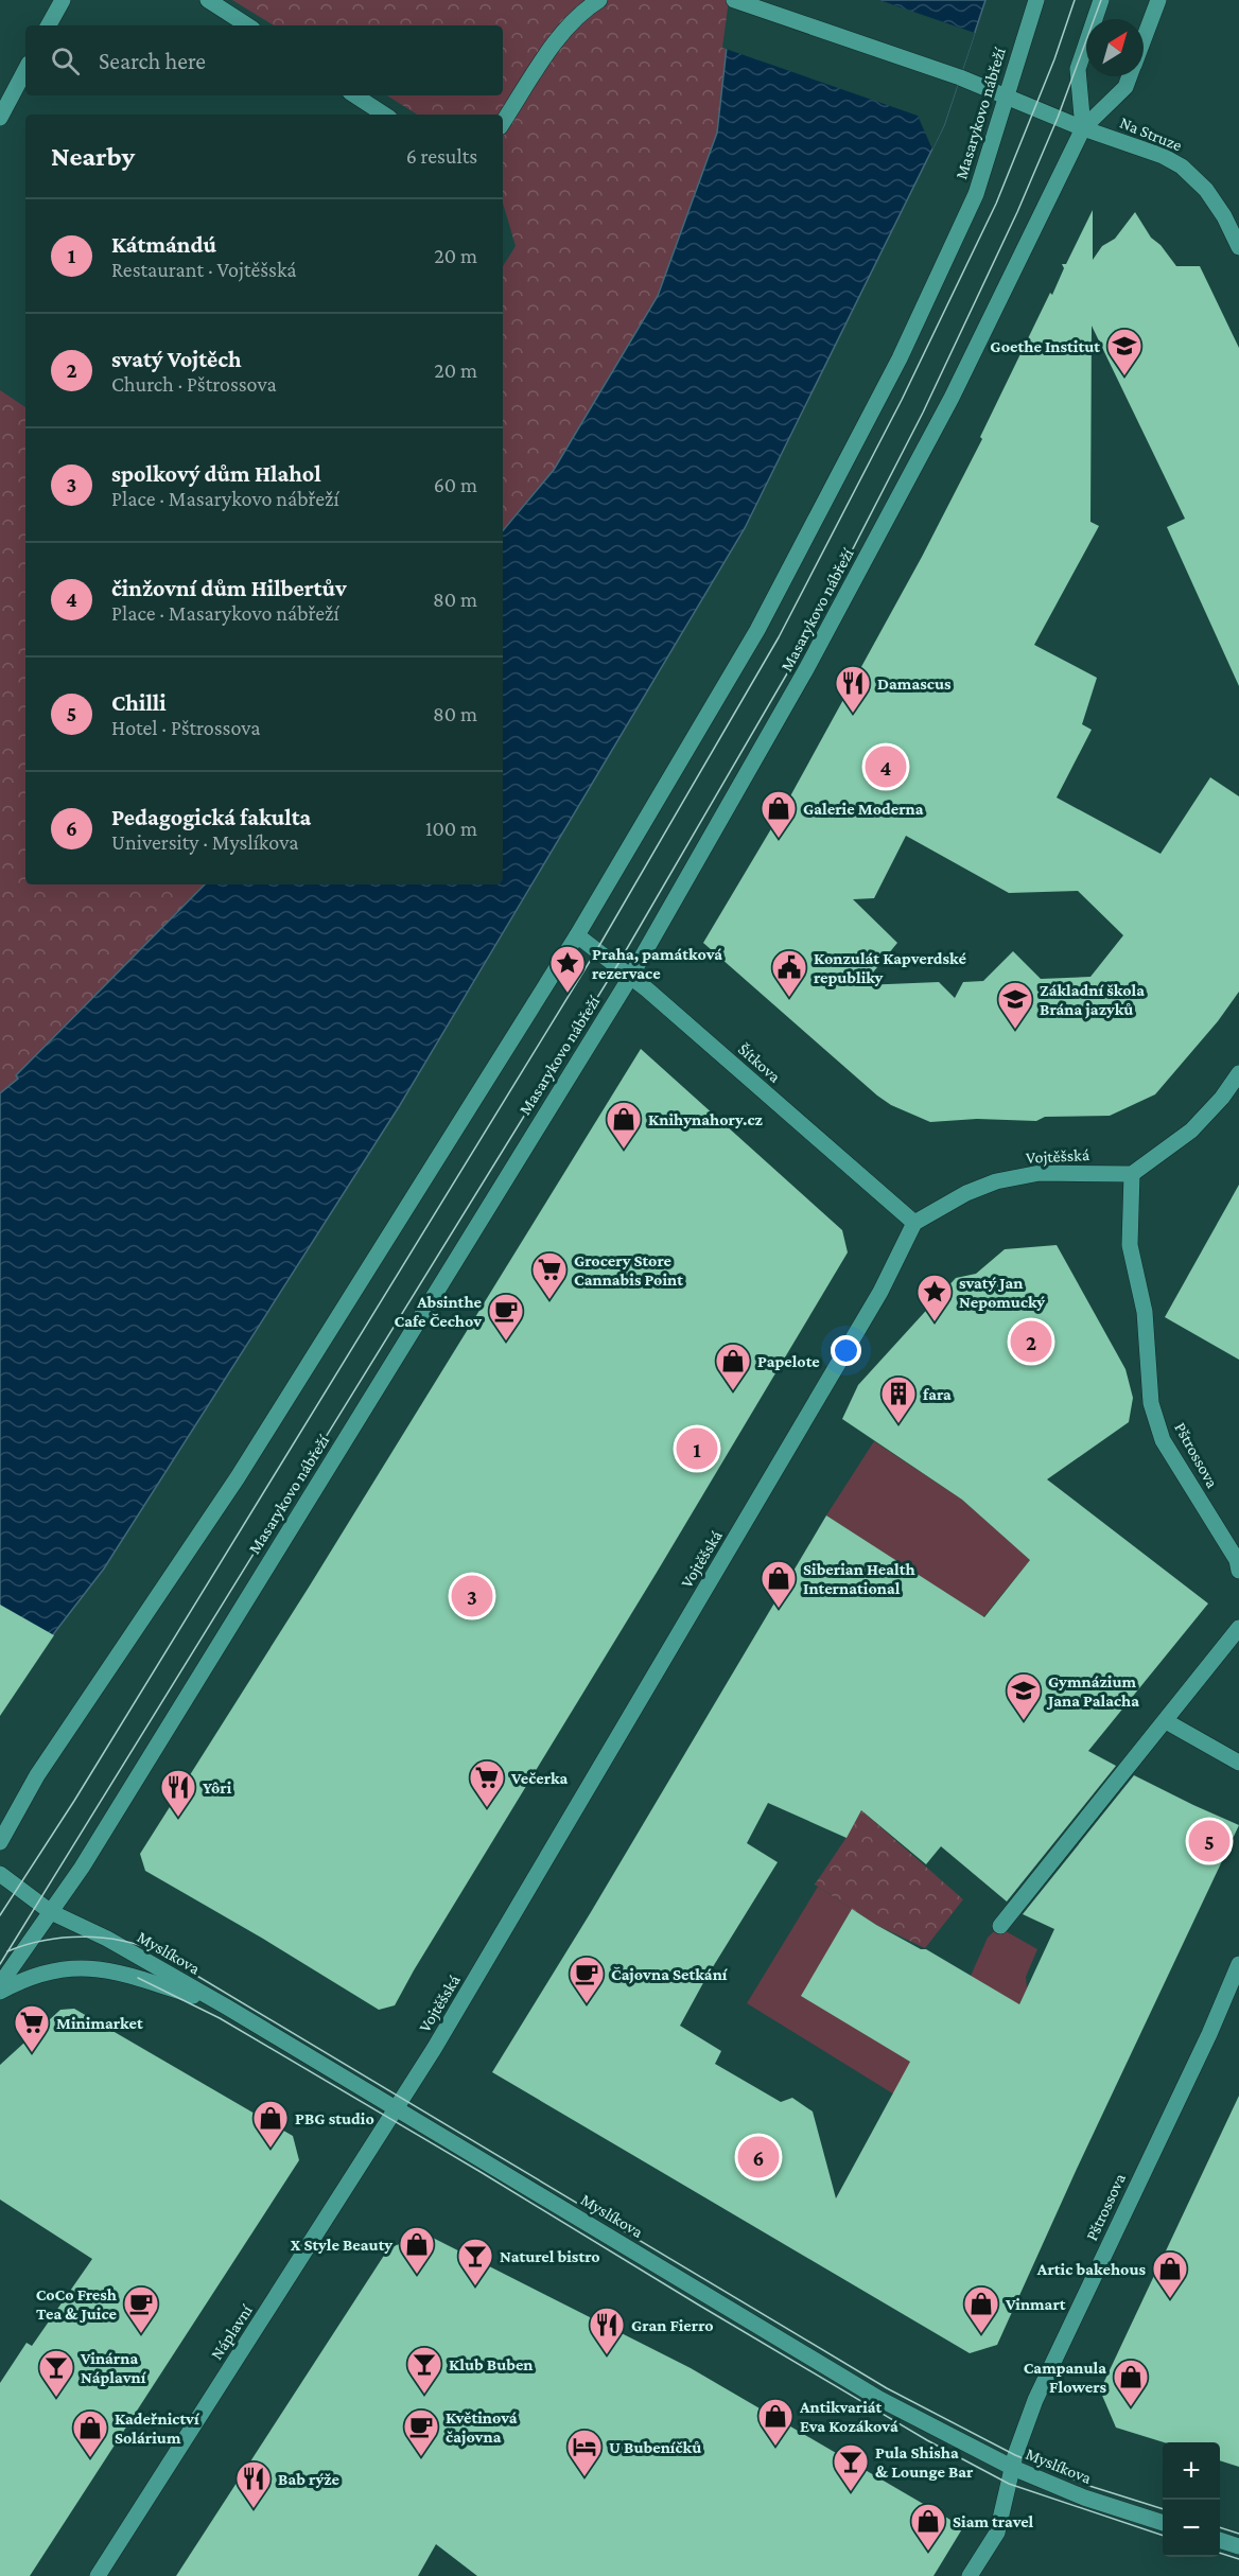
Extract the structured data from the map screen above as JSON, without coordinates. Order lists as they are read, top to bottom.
{
  "streets": {
    "street": [
      "Masarykovo nábřeží",
      "Na Struze",
      "Šítkova",
      "Vojtěšská",
      "Pštrossova",
      "Myslíkova",
      "Náplavní"
    ]
  },
  "crossings": [
    ["Masarykovo nábřeží", "Na Struze"],
    ["Masarykovo nábřeží", "Šítkova"],
    ["Masarykovo nábřeží", "Myslíkova"],
    ["Šítkova", "Vojtěšská"],
    ["Vojtěšská", "Pštrossova"],
    ["Vojtěšská", "Myslíkova"],
    ["Vojtěšská", "Náplavní"],
    ["Pštrossova", "Myslíkova"],
    ["Myslíkova", "Náplavní"]
  ],
  "places": {
    "school or university": ["Goethe Institut", "Základní škola Brána jazyků", "Gymnázium Jana Palacha"],
    "restaurant": [
      "Damascus",
      "Yôri",
      "Gran Fierro",
      "Bab rýže"
    ],
    "shop": [
      "Galerie Moderna",
      "Knihynahory.cz",
      "Papelote",
      "Siberian Health International",
      "PBG studio",
      "X Style Beauty",
      "Artic bakehous",
      "Vinmart",
      "Campanula Flowers",
      "Antikvariát Eva Kozáková",
      "Kadeřnictví Solárium",
      "Siam travel"
    ],
    "place": ["Praha, památková rezervace", "svatý Jan Nepomucký"],
    "public building": ["Konzulát Kapverdské republiky"],
    "supermarket": ["Grocery Store Cannabis Point", "Večerka", "Minimarket"],
    "cafe": [
      "Absinthe Cafe Čechov",
      "Čajovna Setkání",
      "CoCo Fresh Tea & Juice",
      "Květinová čajovna"
    ],
    "building": ["fara"],
    "bar": [
      "Naturel bistro",
      "Klub Buben",
      "Vinárna Náplavní",
      "Pula Shisha & Lounge Bar"
    ],
    "hotel": ["U Bubeníčků"]
  },
  "north": "top right",
  "page": {
    "search": "Search here",
    "heading": ["Nearby", "6 results"],
    "list": [
      {
        "mark": "1",
        "name": "Kátmándú",
        "note": "Restaurant · Vojtěšská",
        "value": "20 m"
      },
      {
        "mark": "2",
        "name": "svatý Vojtěch",
        "note": "Church · Pštrossova",
        "value": "20 m"
      },
      {
        "mark": "3",
        "name": "spolkový dům Hlahol",
        "note": "Place · Masarykovo nábřeží",
        "value": "60 m"
      },
      {
        "mark": "4",
        "name": "činžovní dům Hilbertův",
        "note": "Place · Masarykovo nábřeží",
        "value": "80 m"
      },
      {
        "mark": "5",
        "name": "Chilli",
        "note": "Hotel · Pštrossova",
        "value": "80 m"
      },
      {
        "mark": "6",
        "name": "Pedagogická fakulta",
        "note": "University · Myslíkova",
        "value": "100 m"
      }
    ],
    "pins": [
      "4",
      "2",
      "1",
      "3",
      "5",
      "6"
    ],
    "map_buttons": ["+", "−"]
  }
}
